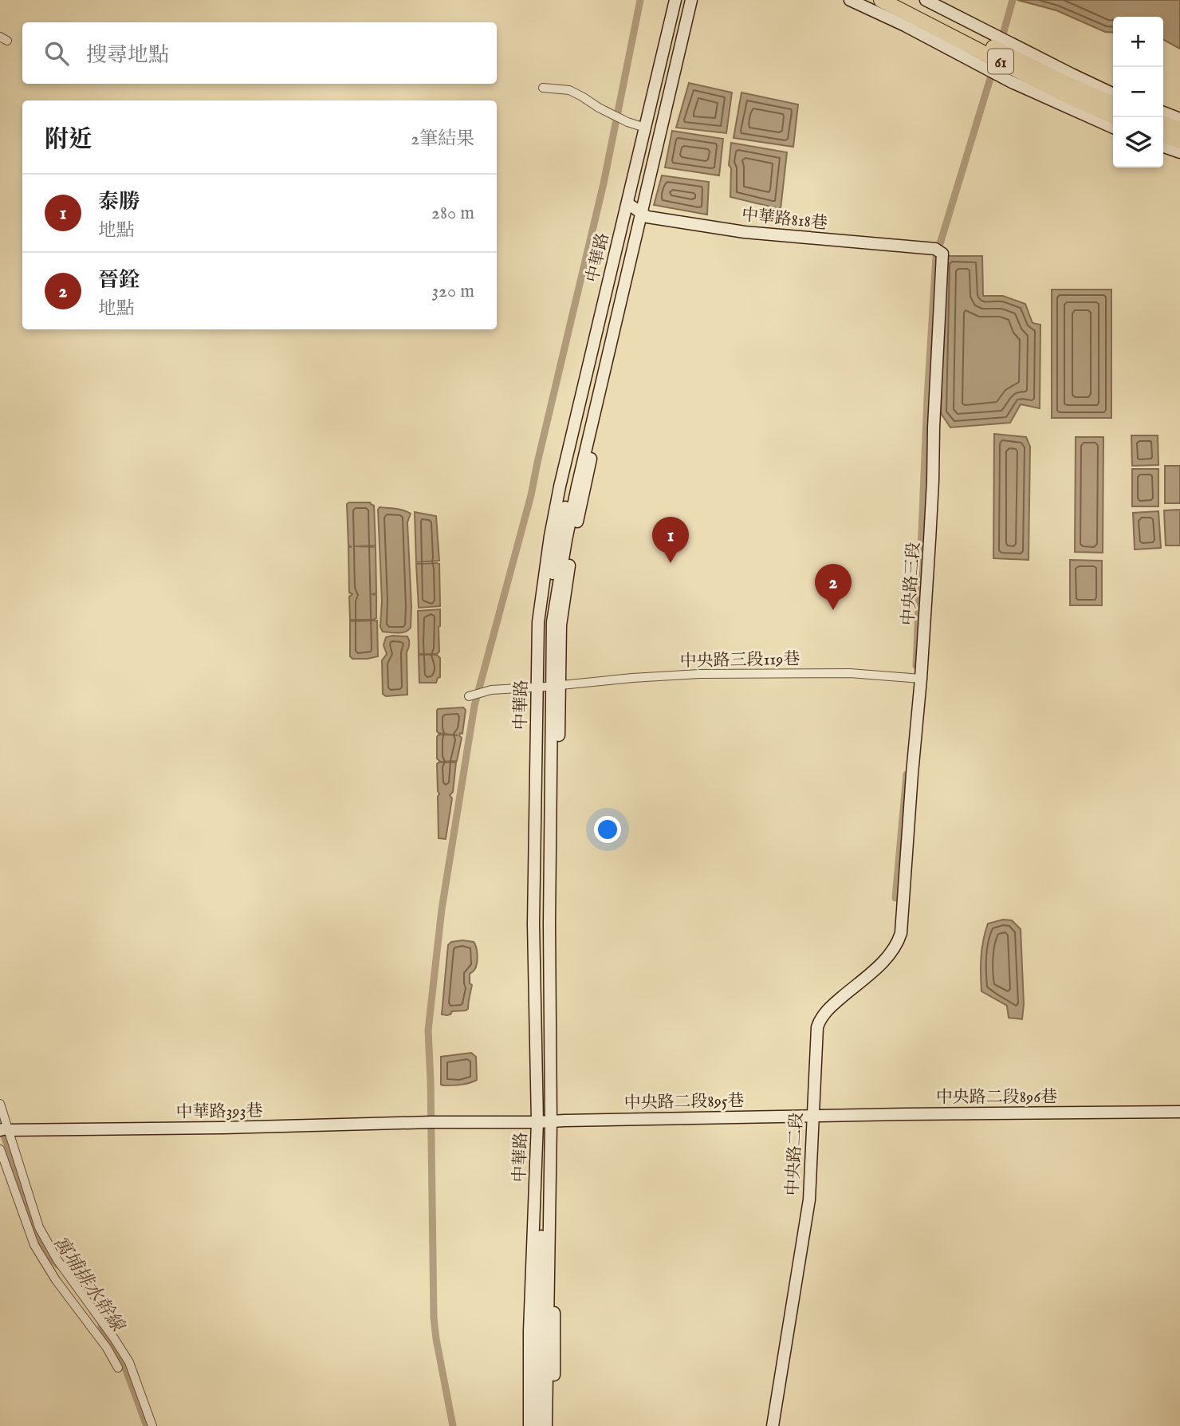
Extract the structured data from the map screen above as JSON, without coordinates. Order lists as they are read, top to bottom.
{
  "streets": {
    "highway": ["61"],
    "main road": [
      "中華路818巷",
      "中華路",
      "中央路三段",
      "中央路二段896巷",
      "中央路二段895巷",
      "中華路393巷",
      "中央路二段"
    ],
    "street": ["中央路三段119巷"]
  },
  "crossings": [
    ["中華路818巷", "中華路"],
    ["中華路818巷", "中央路三段"],
    ["中華路", "中央路三段119巷"],
    ["中華路", "中央路二段895巷"],
    ["中華路", "中華路393巷"],
    ["中央路三段", "中央路三段119巷"],
    ["中央路三段", "中央路二段"],
    ["中央路二段896巷", "中央路二段895巷"],
    ["中央路二段896巷", "中央路二段"],
    ["中央路二段895巷", "中華路393巷"],
    ["中央路二段895巷", "中央路二段"]
  ],
  "water": ["寓埔排水幹線"],
  "page": {
    "map_buttons": ["+", "−"],
    "search": "搜尋地點",
    "heading": ["附近", "2筆結果"],
    "list": [
      {
        "mark": "1",
        "name": "泰勝",
        "note": "地點",
        "value": "280 m"
      },
      {
        "mark": "2",
        "name": "晉銓",
        "note": "地點",
        "value": "320 m"
      }
    ],
    "pins": ["1", "2"]
  }
}
